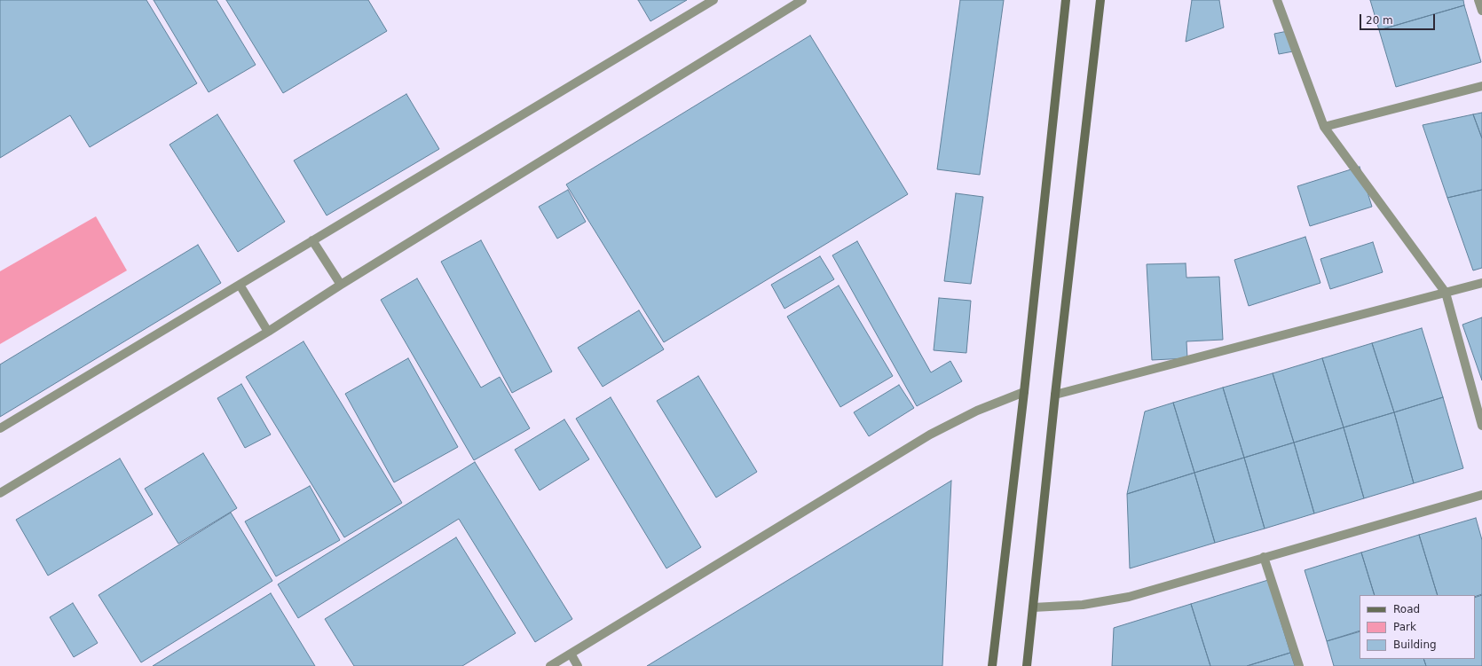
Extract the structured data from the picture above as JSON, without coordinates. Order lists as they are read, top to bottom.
{
  "legend": ["Road", "Park", "Building"],
  "scale_bar": "20 m"
}
